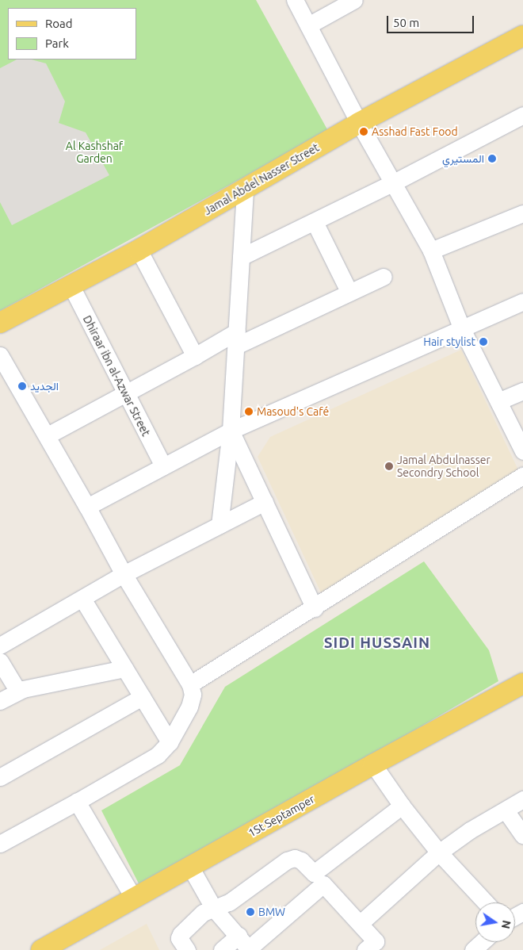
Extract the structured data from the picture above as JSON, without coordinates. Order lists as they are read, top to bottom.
{
  "streets": {
    "main road": ["Jamal Abdel Nasser Street", "1St Septamper"],
    "street": ["Dhiraar ibn al-Azwar Street"]
  },
  "crossings": [
    ["Jamal Abdel Nasser Street", "Dhiraar ibn al-Azwar Street"]
  ],
  "districts": ["SIDI HUSSAIN"],
  "parks": ["Al Kashshaf Garden"],
  "places": [
    "Asshad Fast Food",
    "المستيري",
    "Hair stylist",
    "الجديد",
    "Masoud's Café",
    "Jamal Abdulnasser Secondry School",
    "BMW"
  ],
  "legend": ["Road", "Park"],
  "scale_bar": "50 m",
  "north": "right"
}
